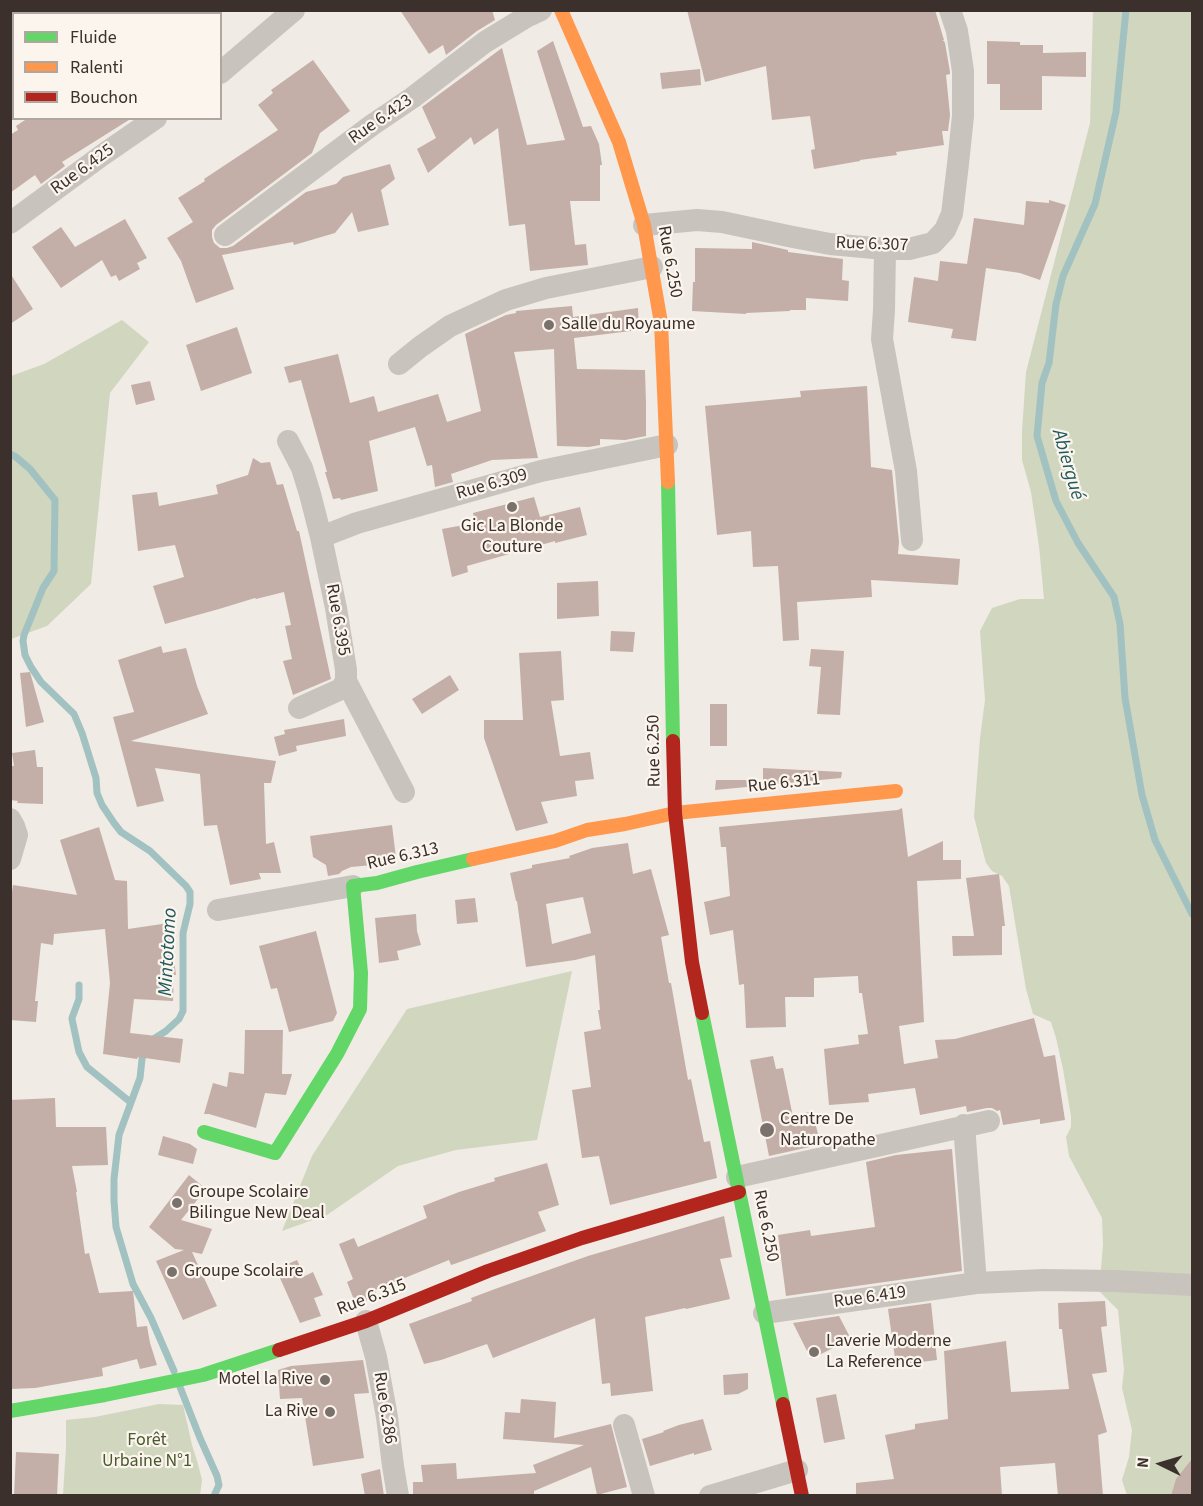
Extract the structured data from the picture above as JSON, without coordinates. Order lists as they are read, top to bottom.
{
  "streets": {
    "street": [
      "Rue 6.423",
      "Rue 6.425",
      "Rue 6.307",
      "Rue 6.250",
      "Rue 6.309",
      "Rue 6.395",
      "Rue 6.311",
      "Rue 6.313",
      "Rue 6.315",
      "Rue 6.419",
      "Rue 6.286"
    ]
  },
  "crossings": [
    ["Rue 6.307", "Rue 6.250"],
    ["Rue 6.250", "Rue 6.309"],
    ["Rue 6.250", "Rue 6.311"],
    ["Rue 6.250", "Rue 6.313"],
    ["Rue 6.250", "Rue 6.315"],
    ["Rue 6.250", "Rue 6.419"],
    ["Rue 6.309", "Rue 6.395"],
    ["Rue 6.311", "Rue 6.313"],
    ["Rue 6.315", "Rue 6.286"]
  ],
  "water": ["Abiergué", "Mintotomo"],
  "parks": ["Forêt Urbaine N°1"],
  "places": [
    "Salle du Royaume",
    "Gic La Blonde Couture",
    "Centre De Naturopathe",
    "Groupe Scolaire Bilingue New Deal",
    "Groupe Scolaire",
    "Laverie Moderne La Reference",
    "Motel la Rive",
    "La Rive"
  ],
  "legend": ["Fluide", "Ralenti", "Bouchon"],
  "north": "left"
}
